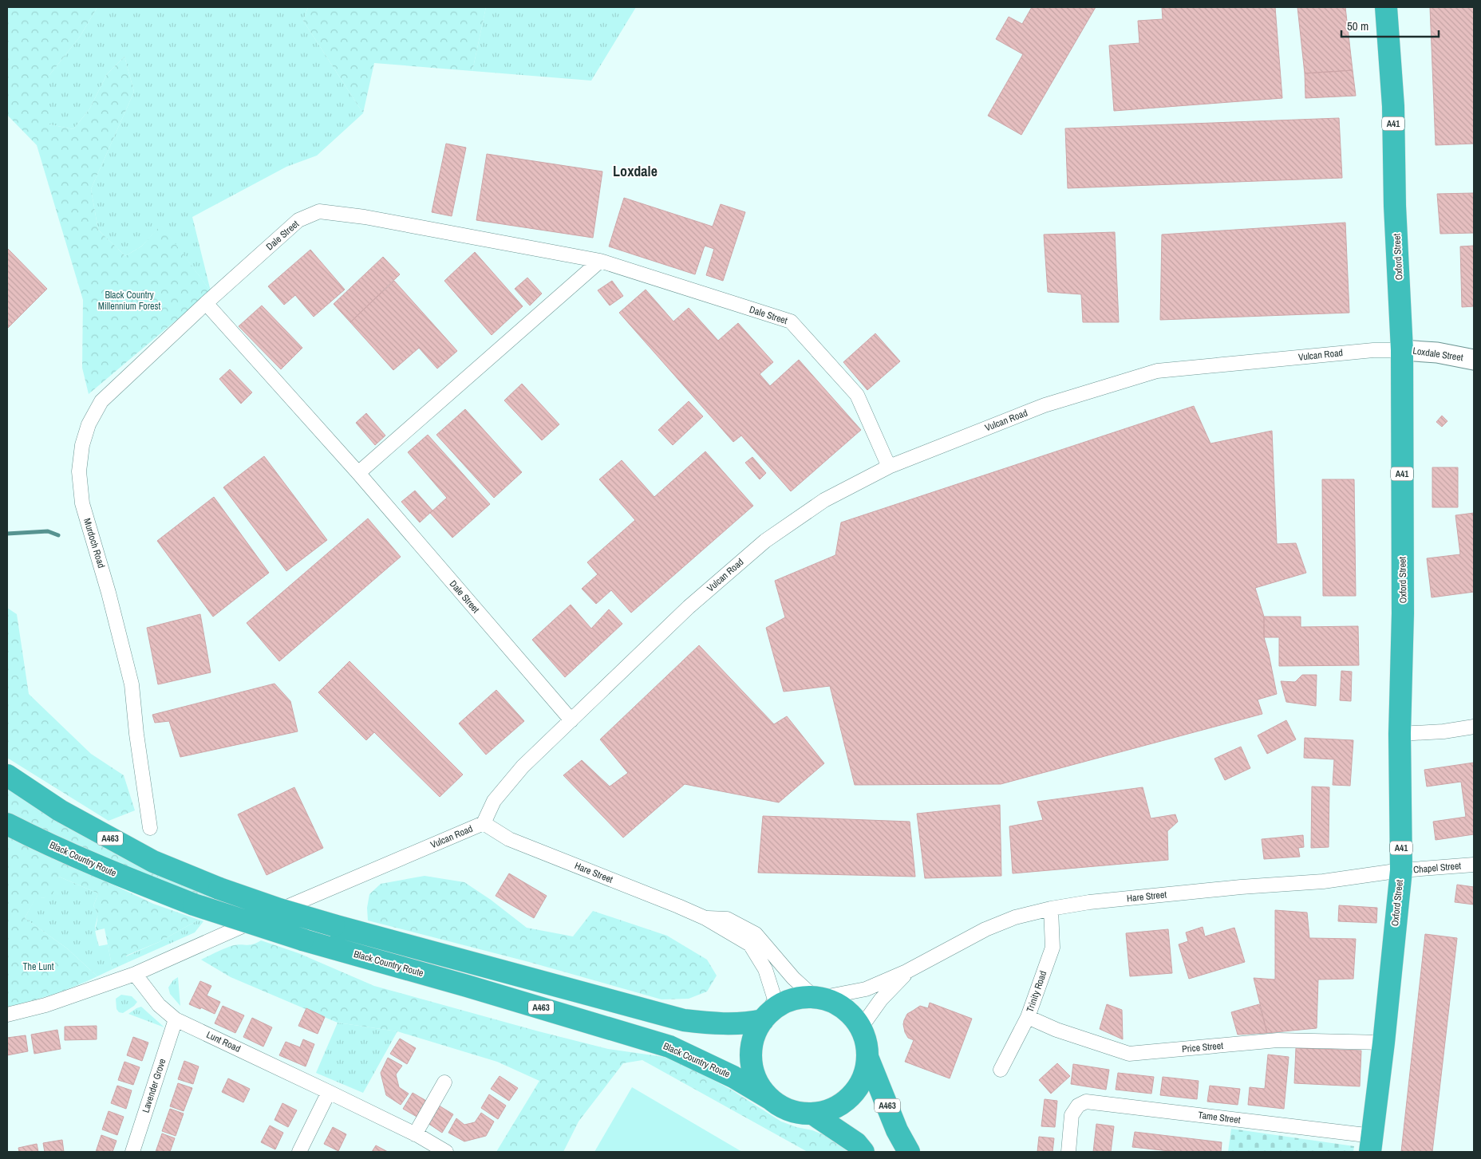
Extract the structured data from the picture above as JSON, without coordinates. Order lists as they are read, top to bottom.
{
  "streets": {
    "highway": [
      "A41",
      "Oxford Street",
      "A463",
      "Black Country Route"
    ],
    "main road": ["Loxdale Street"],
    "street": [
      "Dale Street",
      "Vulcan Road",
      "Murdoch Road",
      "Chapel Street",
      "Hare Street",
      "Trinity Road",
      "Lunt Road",
      "Price Street",
      "Lavender Grove",
      "Tame Street"
    ]
  },
  "crossings": [
    ["Dale Street", "Vulcan Road"],
    ["Dale Street", "Murdoch Road"],
    ["Oxford Street", "Loxdale Street"],
    ["Oxford Street", "Vulcan Road"],
    ["Oxford Street", "Chapel Street"],
    ["Oxford Street", "Hare Street"],
    ["Oxford Street", "Price Street"],
    ["Oxford Street", "Tame Street"],
    ["Loxdale Street", "Vulcan Road"],
    ["Vulcan Road", "Hare Street"],
    ["Vulcan Road", "Lunt Road"],
    ["A463", "Black Country Route"],
    ["A463", "Hare Street"],
    ["Black Country Route", "Hare Street"],
    ["Chapel Street", "Hare Street"],
    ["Hare Street", "Trinity Road"],
    ["Trinity Road", "Price Street"],
    ["Lunt Road", "Lavender Grove"]
  ],
  "districts": ["Loxdale"],
  "parks": ["Black Country Millennium Forest", "The Lunt"],
  "scale_bar": "50 m"
}
